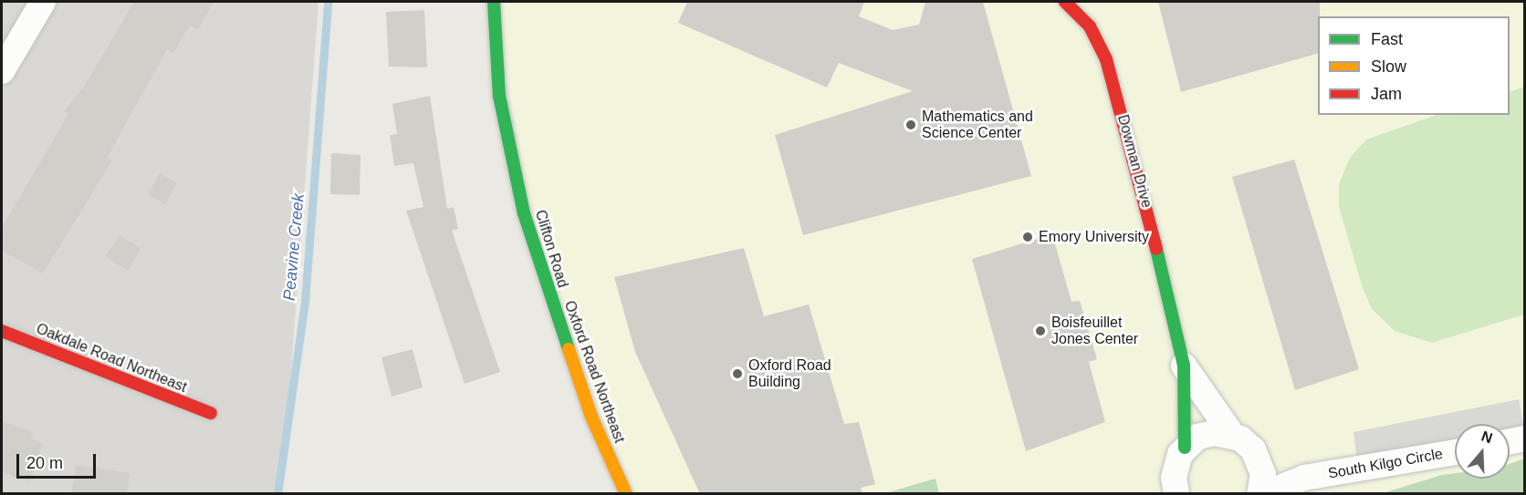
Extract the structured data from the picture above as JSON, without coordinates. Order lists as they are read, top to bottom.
{
  "streets": {
    "street": [
      "Dowman Drive",
      "Clifton Road",
      "Oakdale Road Northeast",
      "Oxford Road Northeast",
      "South Kilgo Circle"
    ]
  },
  "crossings": [
    ["Dowman Drive", "South Kilgo Circle"],
    ["Clifton Road", "Oxford Road Northeast"]
  ],
  "water": ["Peavine Creek"],
  "places": [
    "Mathematics and Science Center",
    "Emory University",
    "Boisfeuillet Jones Center",
    "Oxford Road Building"
  ],
  "legend": ["Fast", "Slow", "Jam"],
  "scale_bar": "20 m",
  "north": "top"
}
